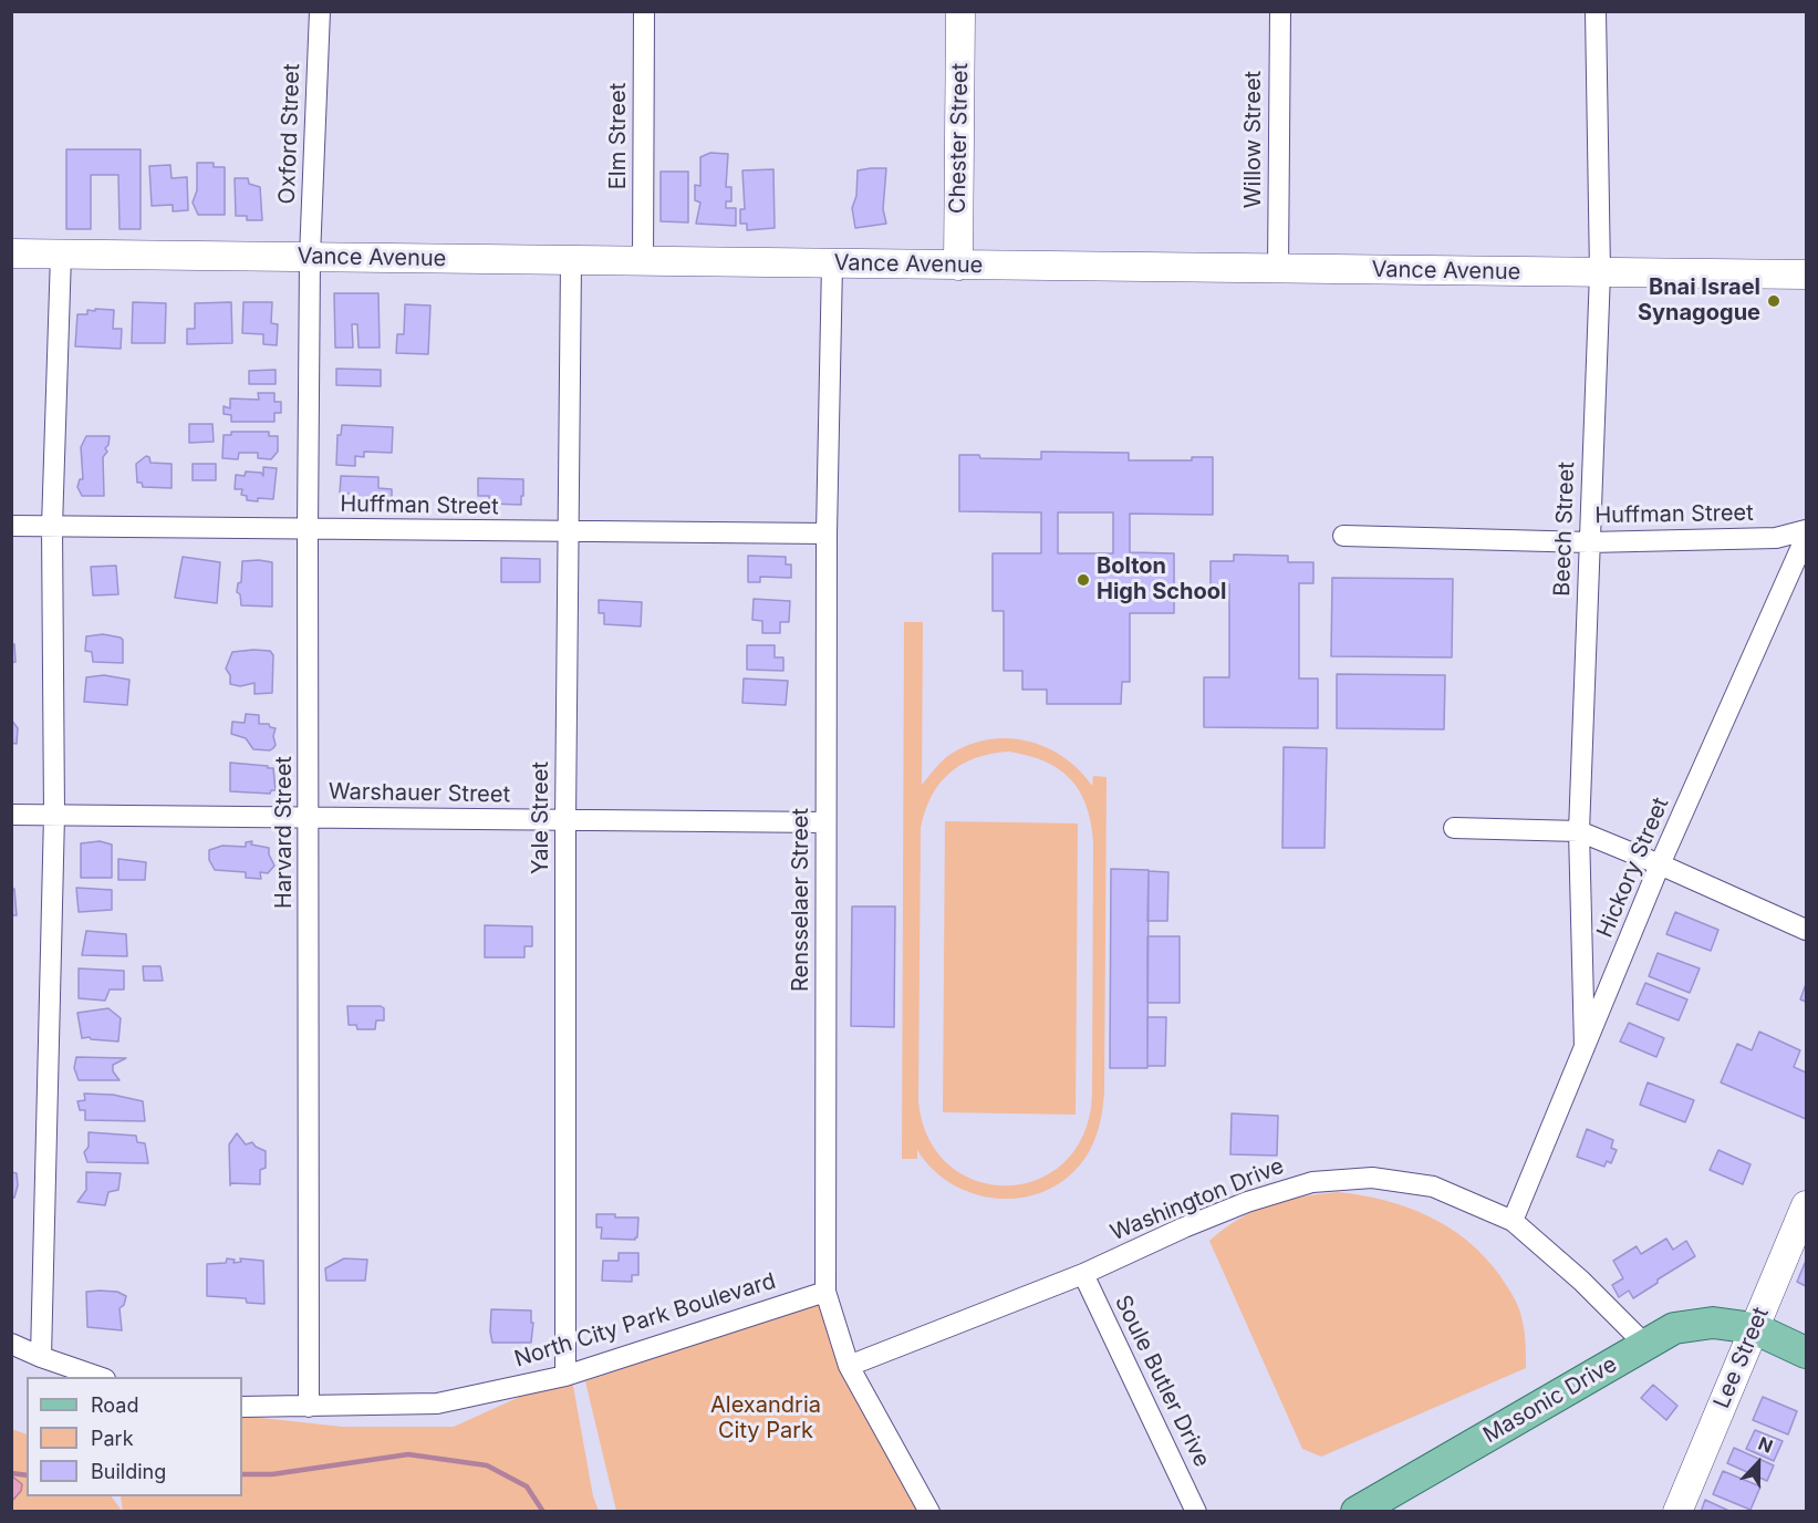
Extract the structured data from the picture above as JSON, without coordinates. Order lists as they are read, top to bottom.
{
  "streets": {
    "main road": ["Masonic Drive"],
    "street": [
      "Oxford Street",
      "Elm Street",
      "Chester Street",
      "Willow Street",
      "Vance Avenue",
      "Huffman Street",
      "Beech Street",
      "Warshauer Street",
      "Yale Street",
      "Harvard Street",
      "Hickory Street",
      "Rensselaer Street",
      "Washington Drive",
      "North City Park Boulevard",
      "Lee Street",
      "Soule Butler Drive"
    ]
  },
  "crossings": [
    ["Oxford Street", "Vance Avenue"],
    ["Oxford Street", "Harvard Street"],
    ["Elm Street", "Vance Avenue"],
    ["Chester Street", "Vance Avenue"],
    ["Willow Street", "Vance Avenue"],
    ["Vance Avenue", "Beech Street"],
    ["Vance Avenue", "Yale Street"],
    ["Vance Avenue", "Harvard Street"],
    ["Vance Avenue", "Rensselaer Street"],
    ["Huffman Street", "Beech Street"],
    ["Huffman Street", "Yale Street"],
    ["Huffman Street", "Harvard Street"],
    ["Huffman Street", "Rensselaer Street"],
    ["Beech Street", "Hickory Street"],
    ["Warshauer Street", "Yale Street"],
    ["Warshauer Street", "Harvard Street"],
    ["Warshauer Street", "Rensselaer Street"],
    ["Yale Street", "North City Park Boulevard"],
    ["Harvard Street", "North City Park Boulevard"],
    ["Hickory Street", "Washington Drive"],
    ["Rensselaer Street", "Washington Drive"],
    ["Rensselaer Street", "North City Park Boulevard"],
    ["Washington Drive", "Soule Butler Drive"],
    ["Washington Drive", "Masonic Drive"],
    ["Lee Street", "Masonic Drive"]
  ],
  "parks": ["Alexandria City Park"],
  "places": ["Bnai Israel Synagogue", "Bolton High School"],
  "legend": ["Road", "Park", "Building"],
  "north": "top"
}
